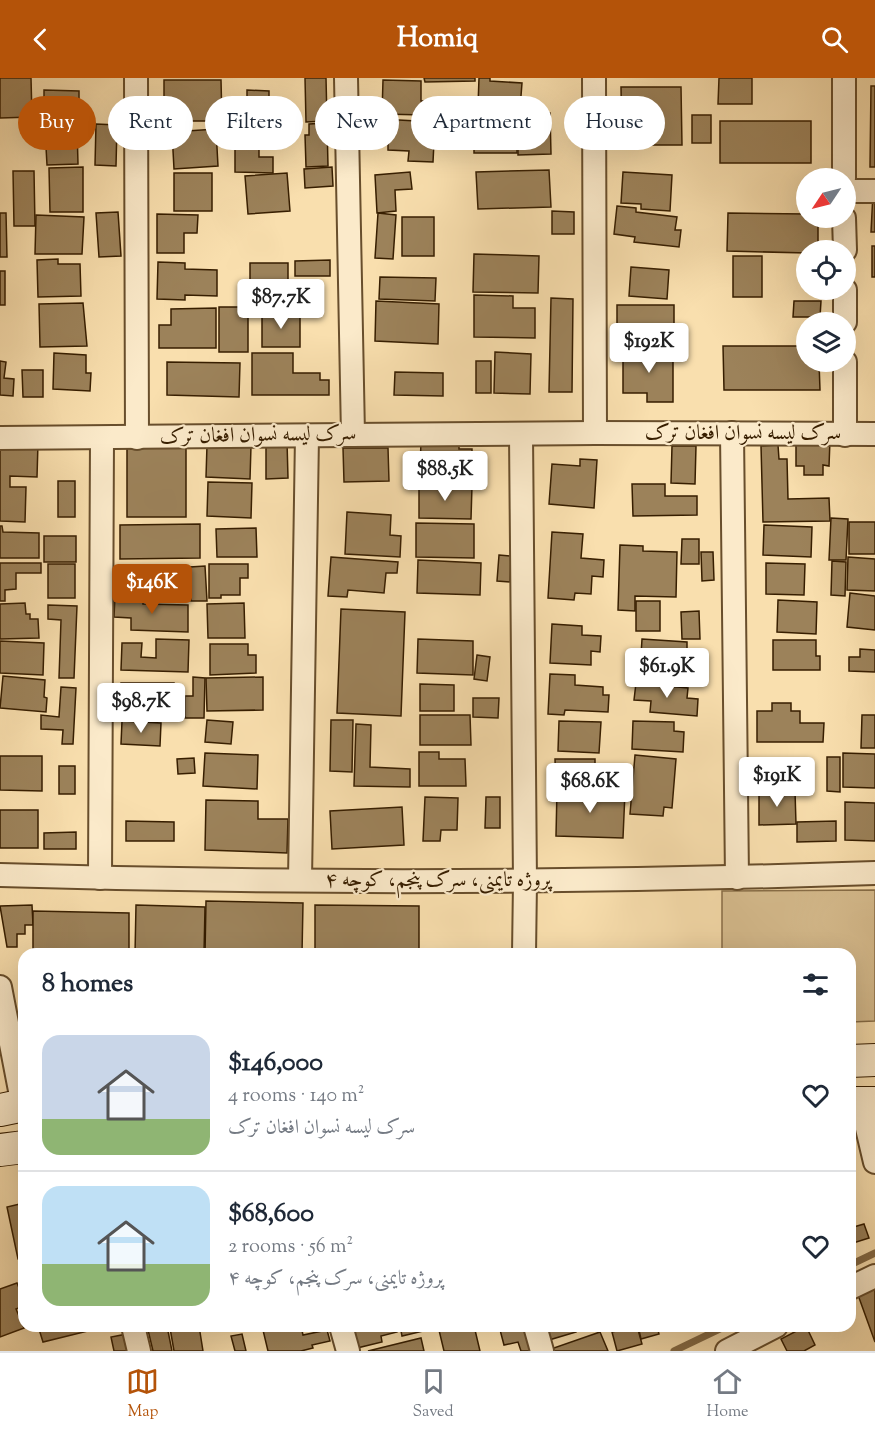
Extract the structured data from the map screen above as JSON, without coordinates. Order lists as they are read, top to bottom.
{
  "streets": {
    "street": ["سرک لیسه نسوان افغان‌ ترک", "پروژه تایمنی، سرک پنجم، کوچه ۴"]
  },
  "north": "bottom left",
  "page": {
    "header": "Homiq",
    "chip": [
      "Buy",
      "Rent",
      "Filters",
      "New",
      "Apartment",
      "House"
    ],
    "price": [
      "$87.7K",
      "$192K",
      "$88.5K",
      "$146K",
      "$61.9K",
      "$98.7K",
      "$191K",
      "$68.6K"
    ],
    "heading": "8 homes",
    "list": [
      {
        "name": "$146,000",
        "note": "4 rooms · 140 m² · سرک لیسه نسوان افغان‌ ترک"
      },
      {
        "name": "$68,600",
        "note": "2 rooms · 56 m² · پروژه تایمنی، سرک پنجم، کوچه ۴"
      }
    ],
    "tabs": ["Map", "Saved", "Home"]
  }
}
